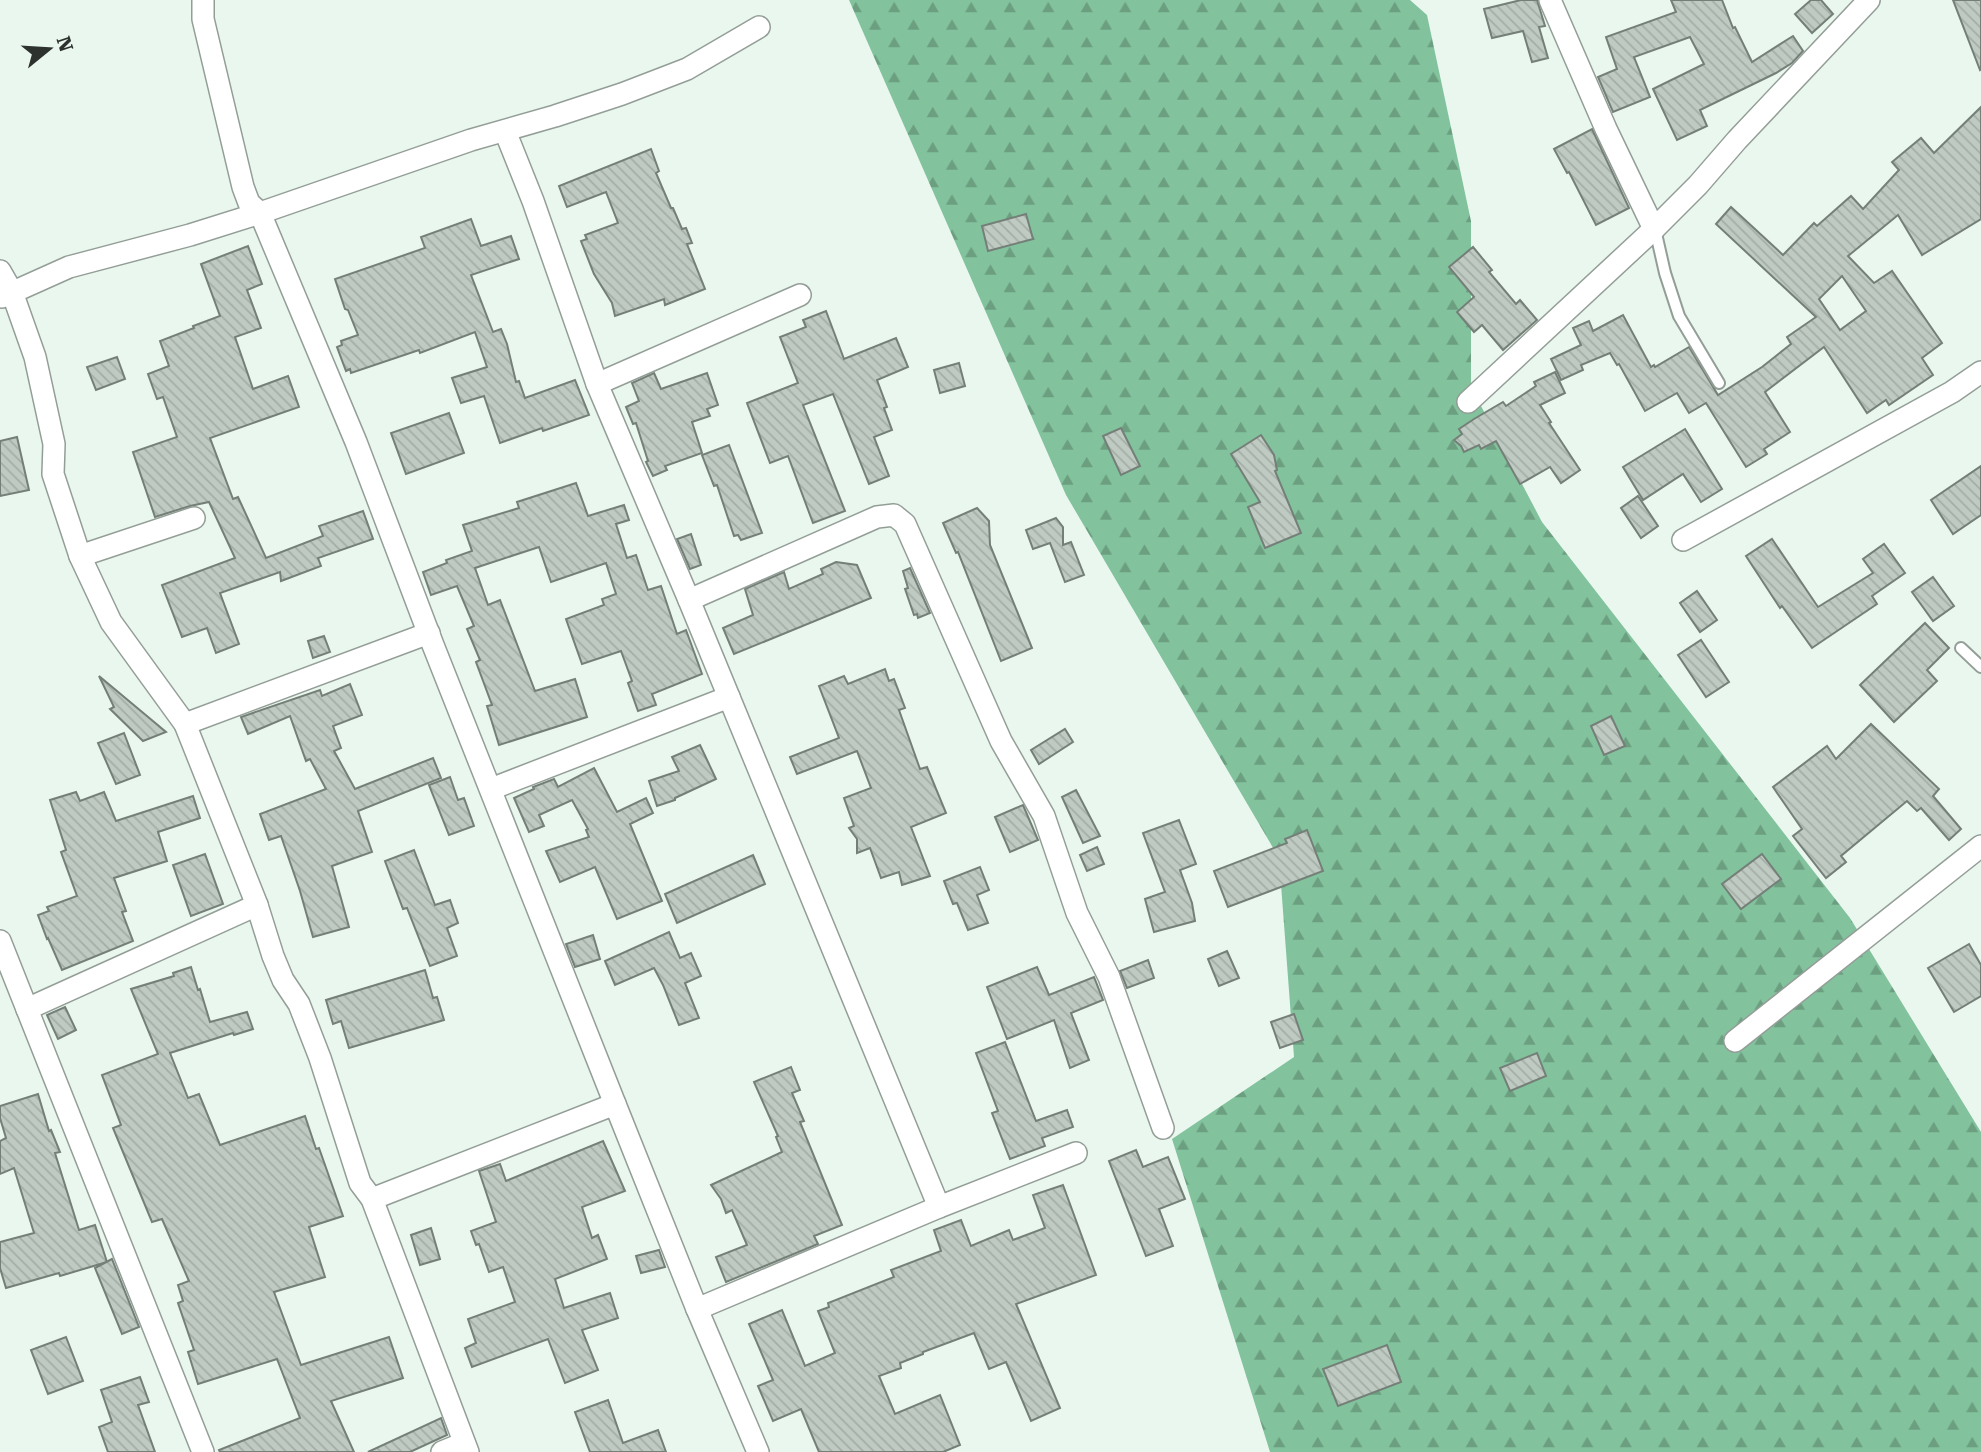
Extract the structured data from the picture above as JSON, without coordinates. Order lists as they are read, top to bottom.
{
  "north": "right"
}
